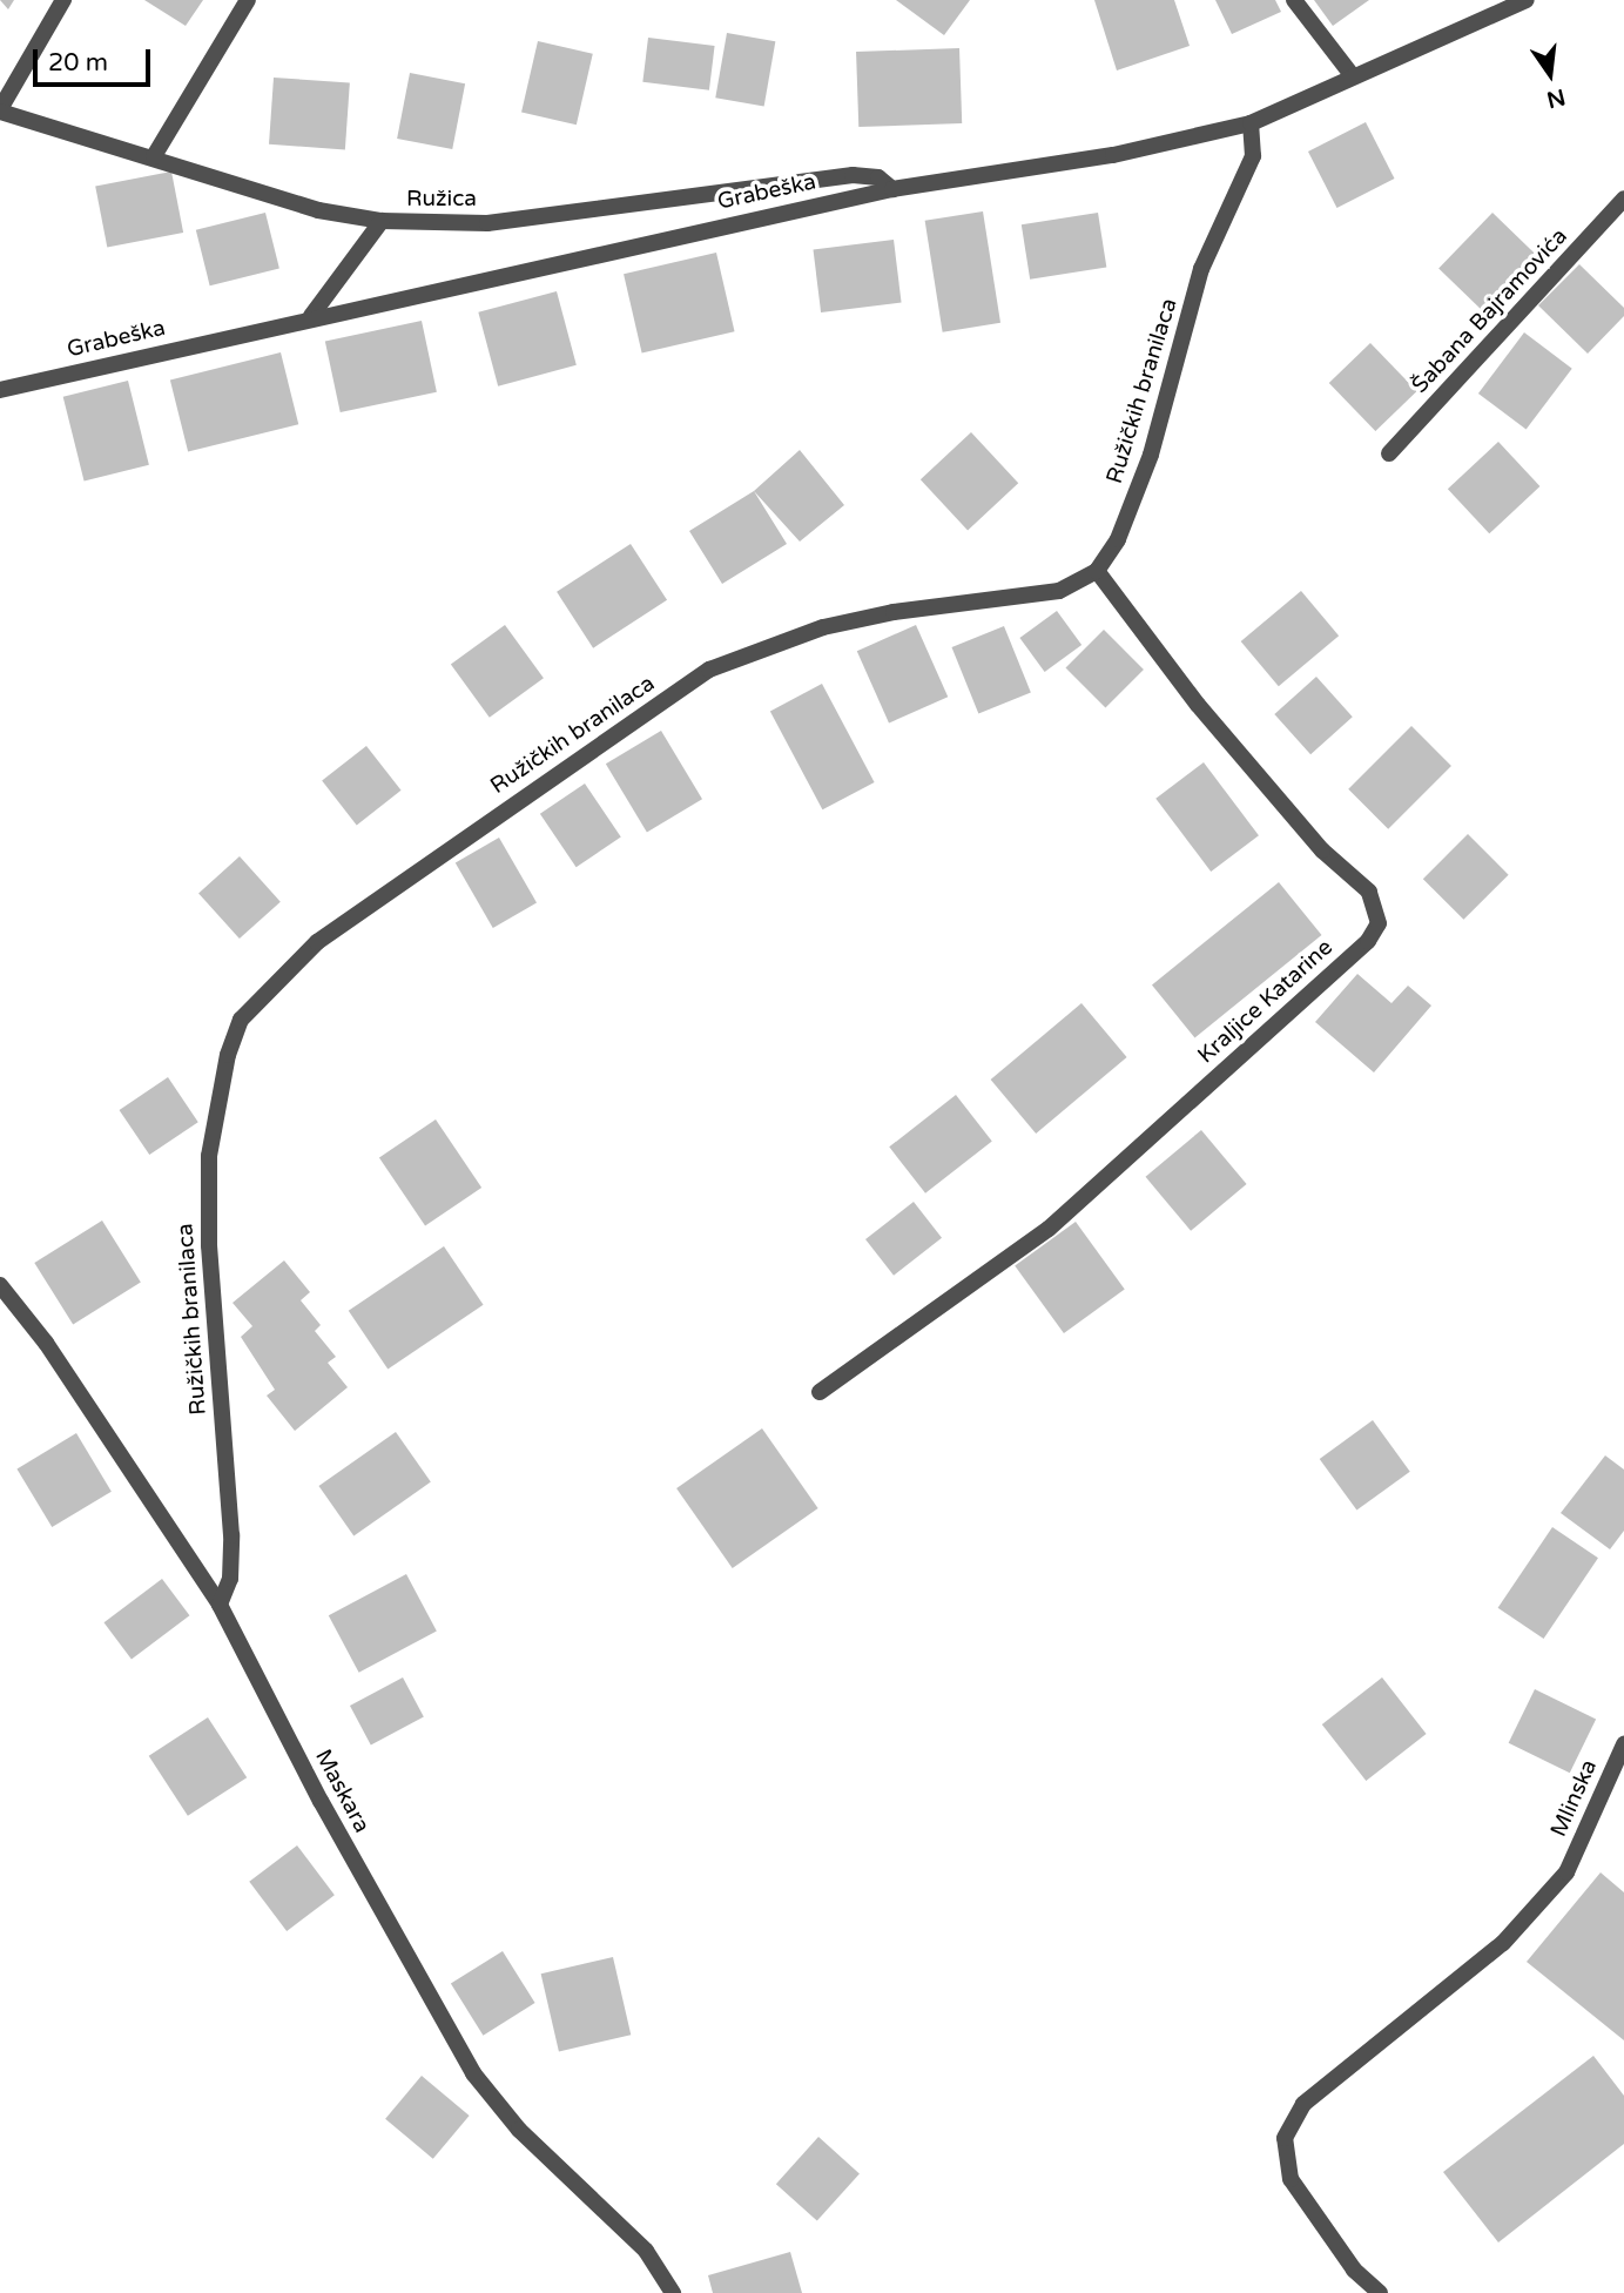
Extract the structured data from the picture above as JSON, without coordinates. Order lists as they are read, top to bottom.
{
  "streets": {
    "street": [
      "Grabeška",
      "Ružica",
      "Šabana Bajramovića",
      "Ružičkih branilaca",
      "Kraljice Katarine",
      "Maskara",
      "Mlinska"
    ]
  },
  "crossings": [
    ["Grabeška", "Ružica"],
    ["Grabeška", "Ružičkih branilaca"],
    ["Ružičkih branilaca", "Kraljice Katarine"],
    ["Ružičkih branilaca", "Maskara"]
  ],
  "scale_bar": "20 m",
  "north": "bottom"
}
